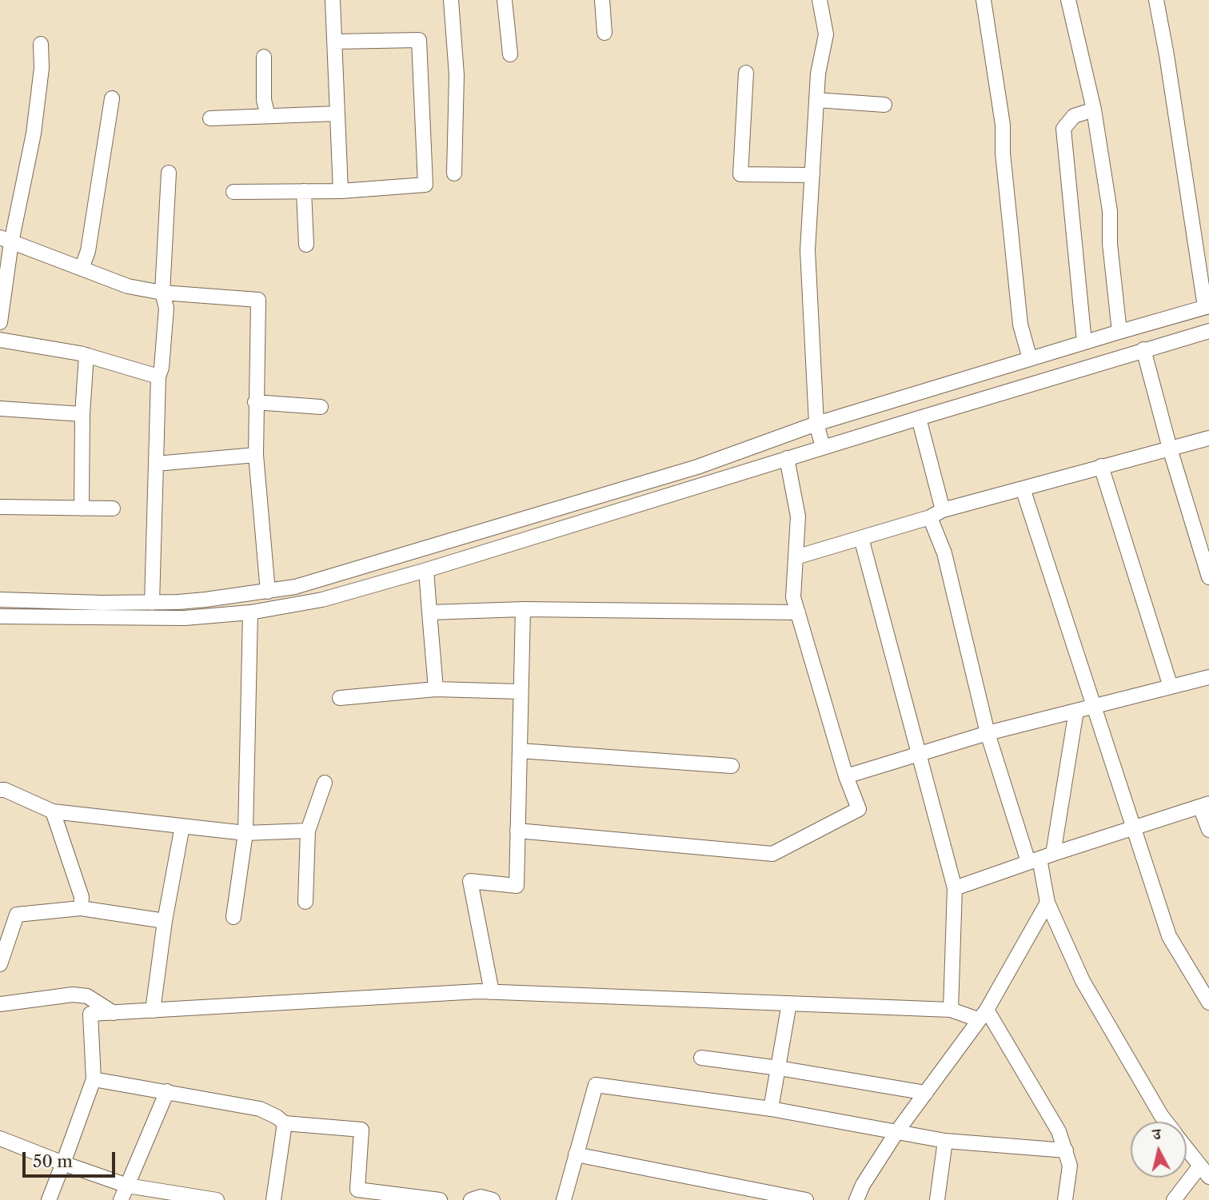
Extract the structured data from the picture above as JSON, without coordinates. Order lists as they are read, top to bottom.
{
  "scale_bar": "50 m",
  "north": "top"
}
